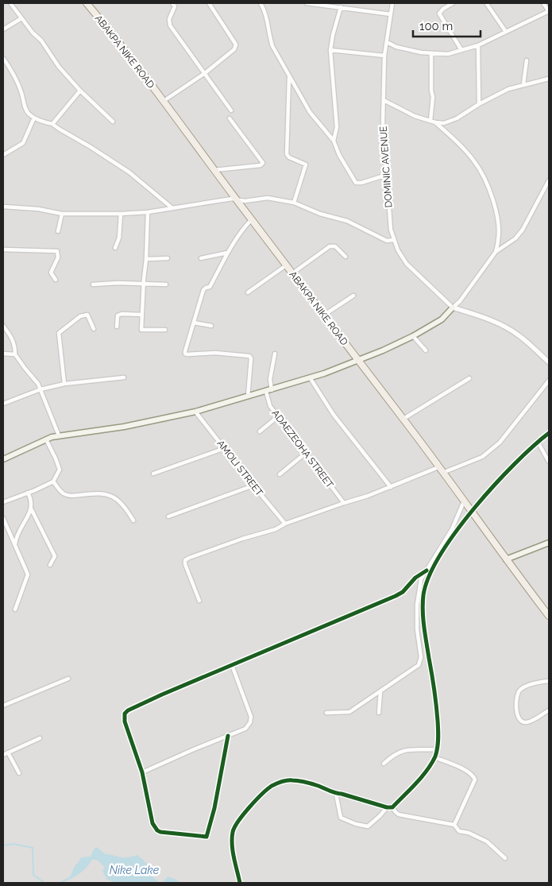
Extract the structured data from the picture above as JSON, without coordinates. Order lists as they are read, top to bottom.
{
  "streets": {
    "main road": ["ABAKPA NIKE ROAD"],
    "street": ["DOMINIC AVENUE", "ADAEZEOHA STREET", "AMOLI STREET"]
  },
  "water": ["Nike Lake"],
  "scale_bar": "100 m"
}
